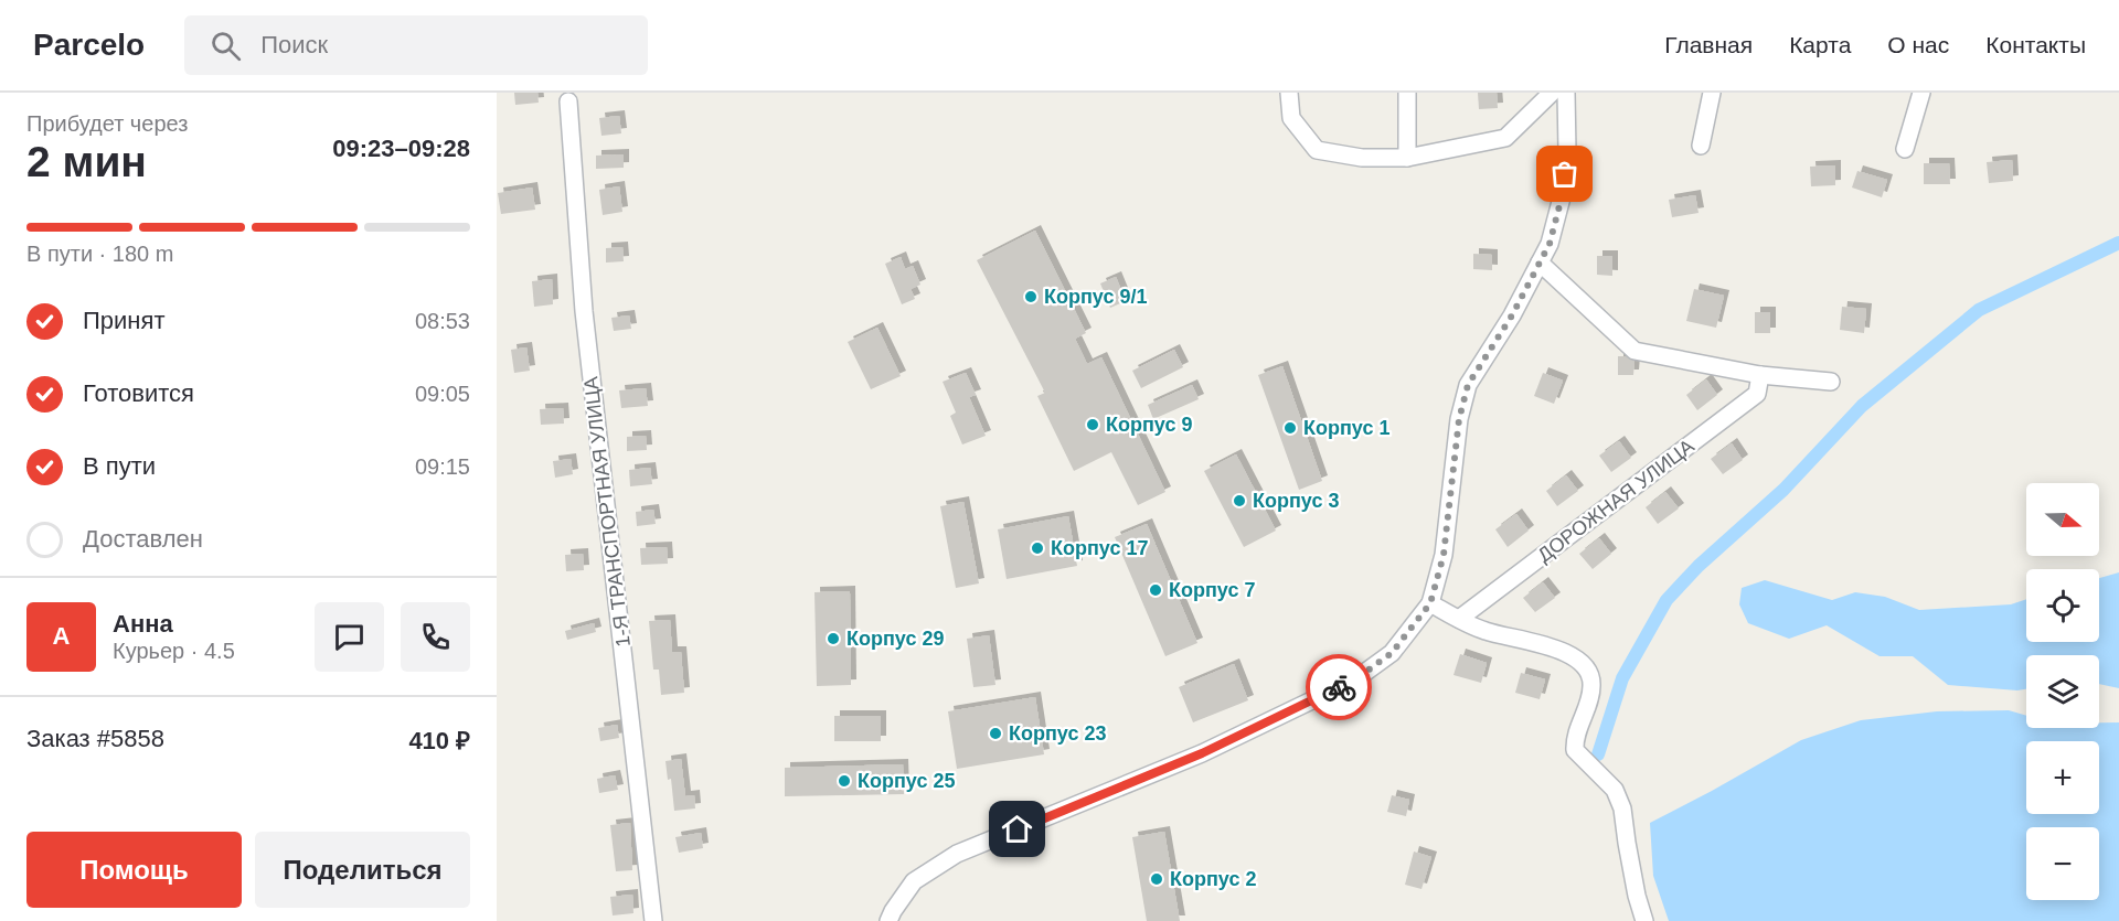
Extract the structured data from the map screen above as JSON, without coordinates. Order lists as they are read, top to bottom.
{
  "streets": {
    "street": ["ДОРОЖНАЯ УЛИЦА", "1-Я ТРАНСПОРТНАЯ УЛИЦА"]
  },
  "places": [
    "Корпус 9/1",
    "Корпус 9",
    "Корпус 1",
    "Корпус 3",
    "Корпус 17",
    "Корпус 7",
    "Корпус 29",
    "Корпус 23",
    "Корпус 25",
    "Корпус 2"
  ],
  "north": "right",
  "page": {
    "header": "Parcelo",
    "search": "Поиск",
    "nav": [
      "Главная",
      "Карта",
      "О нас",
      "Контакты"
    ],
    "heading": ["2 мин", "Прибудет через", "09:23–09:28"],
    "panel": [
      "Анна",
      "Курьер · 4.5",
      "Заказ #5858",
      "410 ₽"
    ],
    "bar": "В пути · 180 m",
    "list": [
      ["Принят", "08:53"],
      ["Готовится", "09:05"],
      ["В пути", "09:15"],
      "Доставлен"
    ],
    "map_buttons": ["+", "−"],
    "round": "А",
    "buttons": ["Помощь", "Поделиться"]
  }
}
